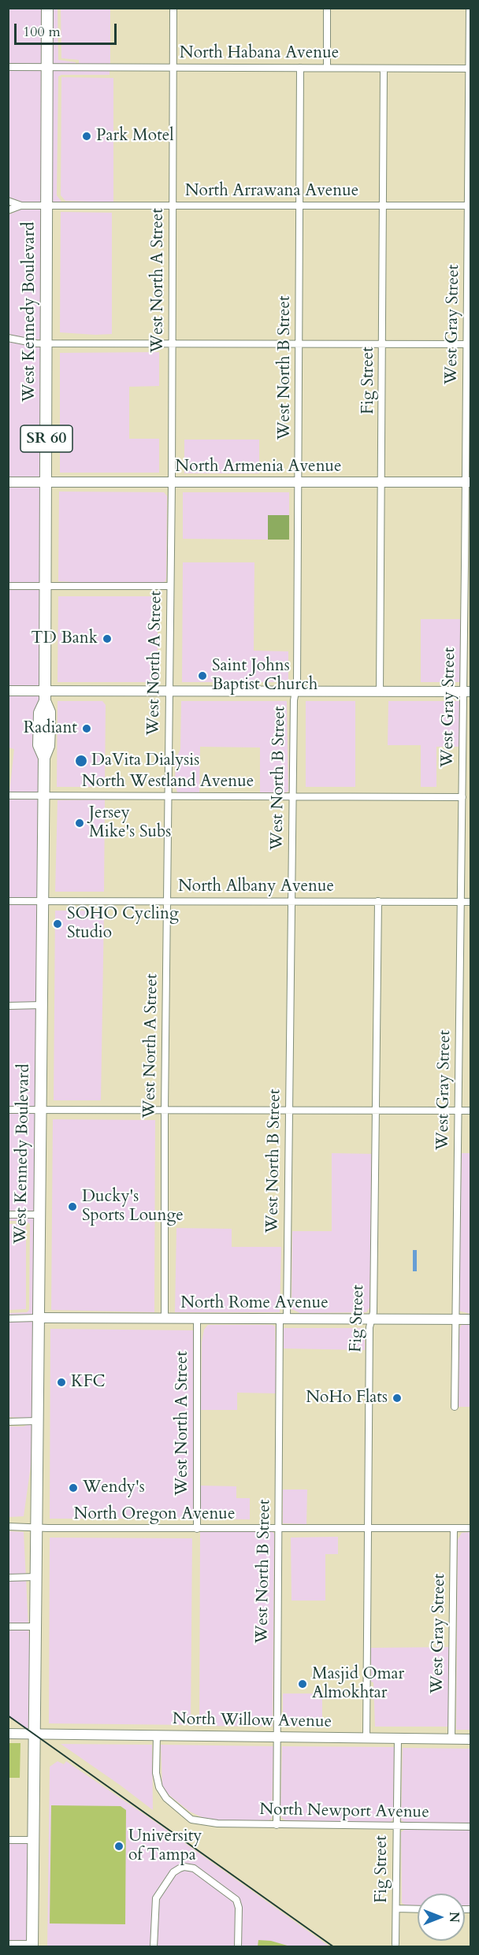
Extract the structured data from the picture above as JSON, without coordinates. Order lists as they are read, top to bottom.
{
  "streets": {
    "main road": [
      "West Kennedy Boulevard",
      "SR 60",
      "North Armenia Avenue",
      "North Rome Avenue",
      "North Willow Avenue"
    ],
    "street": [
      "North Habana Avenue",
      "North Arrawana Avenue",
      "West North A Street",
      "West Gray Street",
      "West North B Street",
      "Fig Street",
      "North Westland Avenue",
      "North Albany Avenue",
      "North Oregon Avenue",
      "North Newport Avenue"
    ]
  },
  "crossings": [
    ["North Habana Avenue", "West North A Street"],
    ["North Habana Avenue", "West Kennedy Boulevard"],
    ["North Habana Avenue", "West Gray Street"],
    ["North Habana Avenue", "West North B Street"],
    ["North Habana Avenue", "Fig Street"],
    ["North Arrawana Avenue", "West North A Street"],
    ["North Arrawana Avenue", "West Kennedy Boulevard"],
    ["North Arrawana Avenue", "West Gray Street"],
    ["North Arrawana Avenue", "West North B Street"],
    ["North Arrawana Avenue", "Fig Street"],
    ["West North A Street", "North Armenia Avenue"],
    ["West North A Street", "North Westland Avenue"],
    ["West North A Street", "North Albany Avenue"],
    ["West North A Street", "North Rome Avenue"],
    ["West North A Street", "North Oregon Avenue"],
    ["West Kennedy Boulevard", "North Armenia Avenue"],
    ["West Kennedy Boulevard", "North Westland Avenue"],
    ["West Kennedy Boulevard", "North Albany Avenue"],
    ["West Kennedy Boulevard", "North Rome Avenue"],
    ["West Kennedy Boulevard", "North Oregon Avenue"],
    ["West Kennedy Boulevard", "North Willow Avenue"],
    ["West Gray Street", "North Armenia Avenue"],
    ["West Gray Street", "North Westland Avenue"],
    ["West Gray Street", "North Albany Avenue"],
    ["West Gray Street", "North Rome Avenue"],
    ["West Gray Street", "North Oregon Avenue"],
    ["West Gray Street", "North Willow Avenue"],
    ["West North B Street", "North Armenia Avenue"],
    ["West North B Street", "North Westland Avenue"],
    ["West North B Street", "North Albany Avenue"],
    ["West North B Street", "North Rome Avenue"],
    ["West North B Street", "North Oregon Avenue"],
    ["West North B Street", "North Willow Avenue"],
    ["West North B Street", "North Newport Avenue"],
    ["Fig Street", "North Armenia Avenue"],
    ["Fig Street", "North Albany Avenue"],
    ["Fig Street", "North Rome Avenue"],
    ["Fig Street", "North Oregon Avenue"],
    ["Fig Street", "North Willow Avenue"],
    ["Fig Street", "North Newport Avenue"],
    ["North Willow Avenue", "North Newport Avenue"]
  ],
  "places": [
    "Park Motel",
    "TD Bank",
    "Saint Johns Baptist Church",
    "Radiant",
    "DaVita Dialysis",
    "Jersey Mike's Subs",
    "SOHO Cycling Studio",
    "Ducky's Sports Lounge",
    "KFC",
    "NoHo Flats",
    "Wendy's",
    "Masjid Omar Almokhtar",
    "University of Tampa"
  ],
  "scale_bar": "100 m",
  "north": "right"
}
